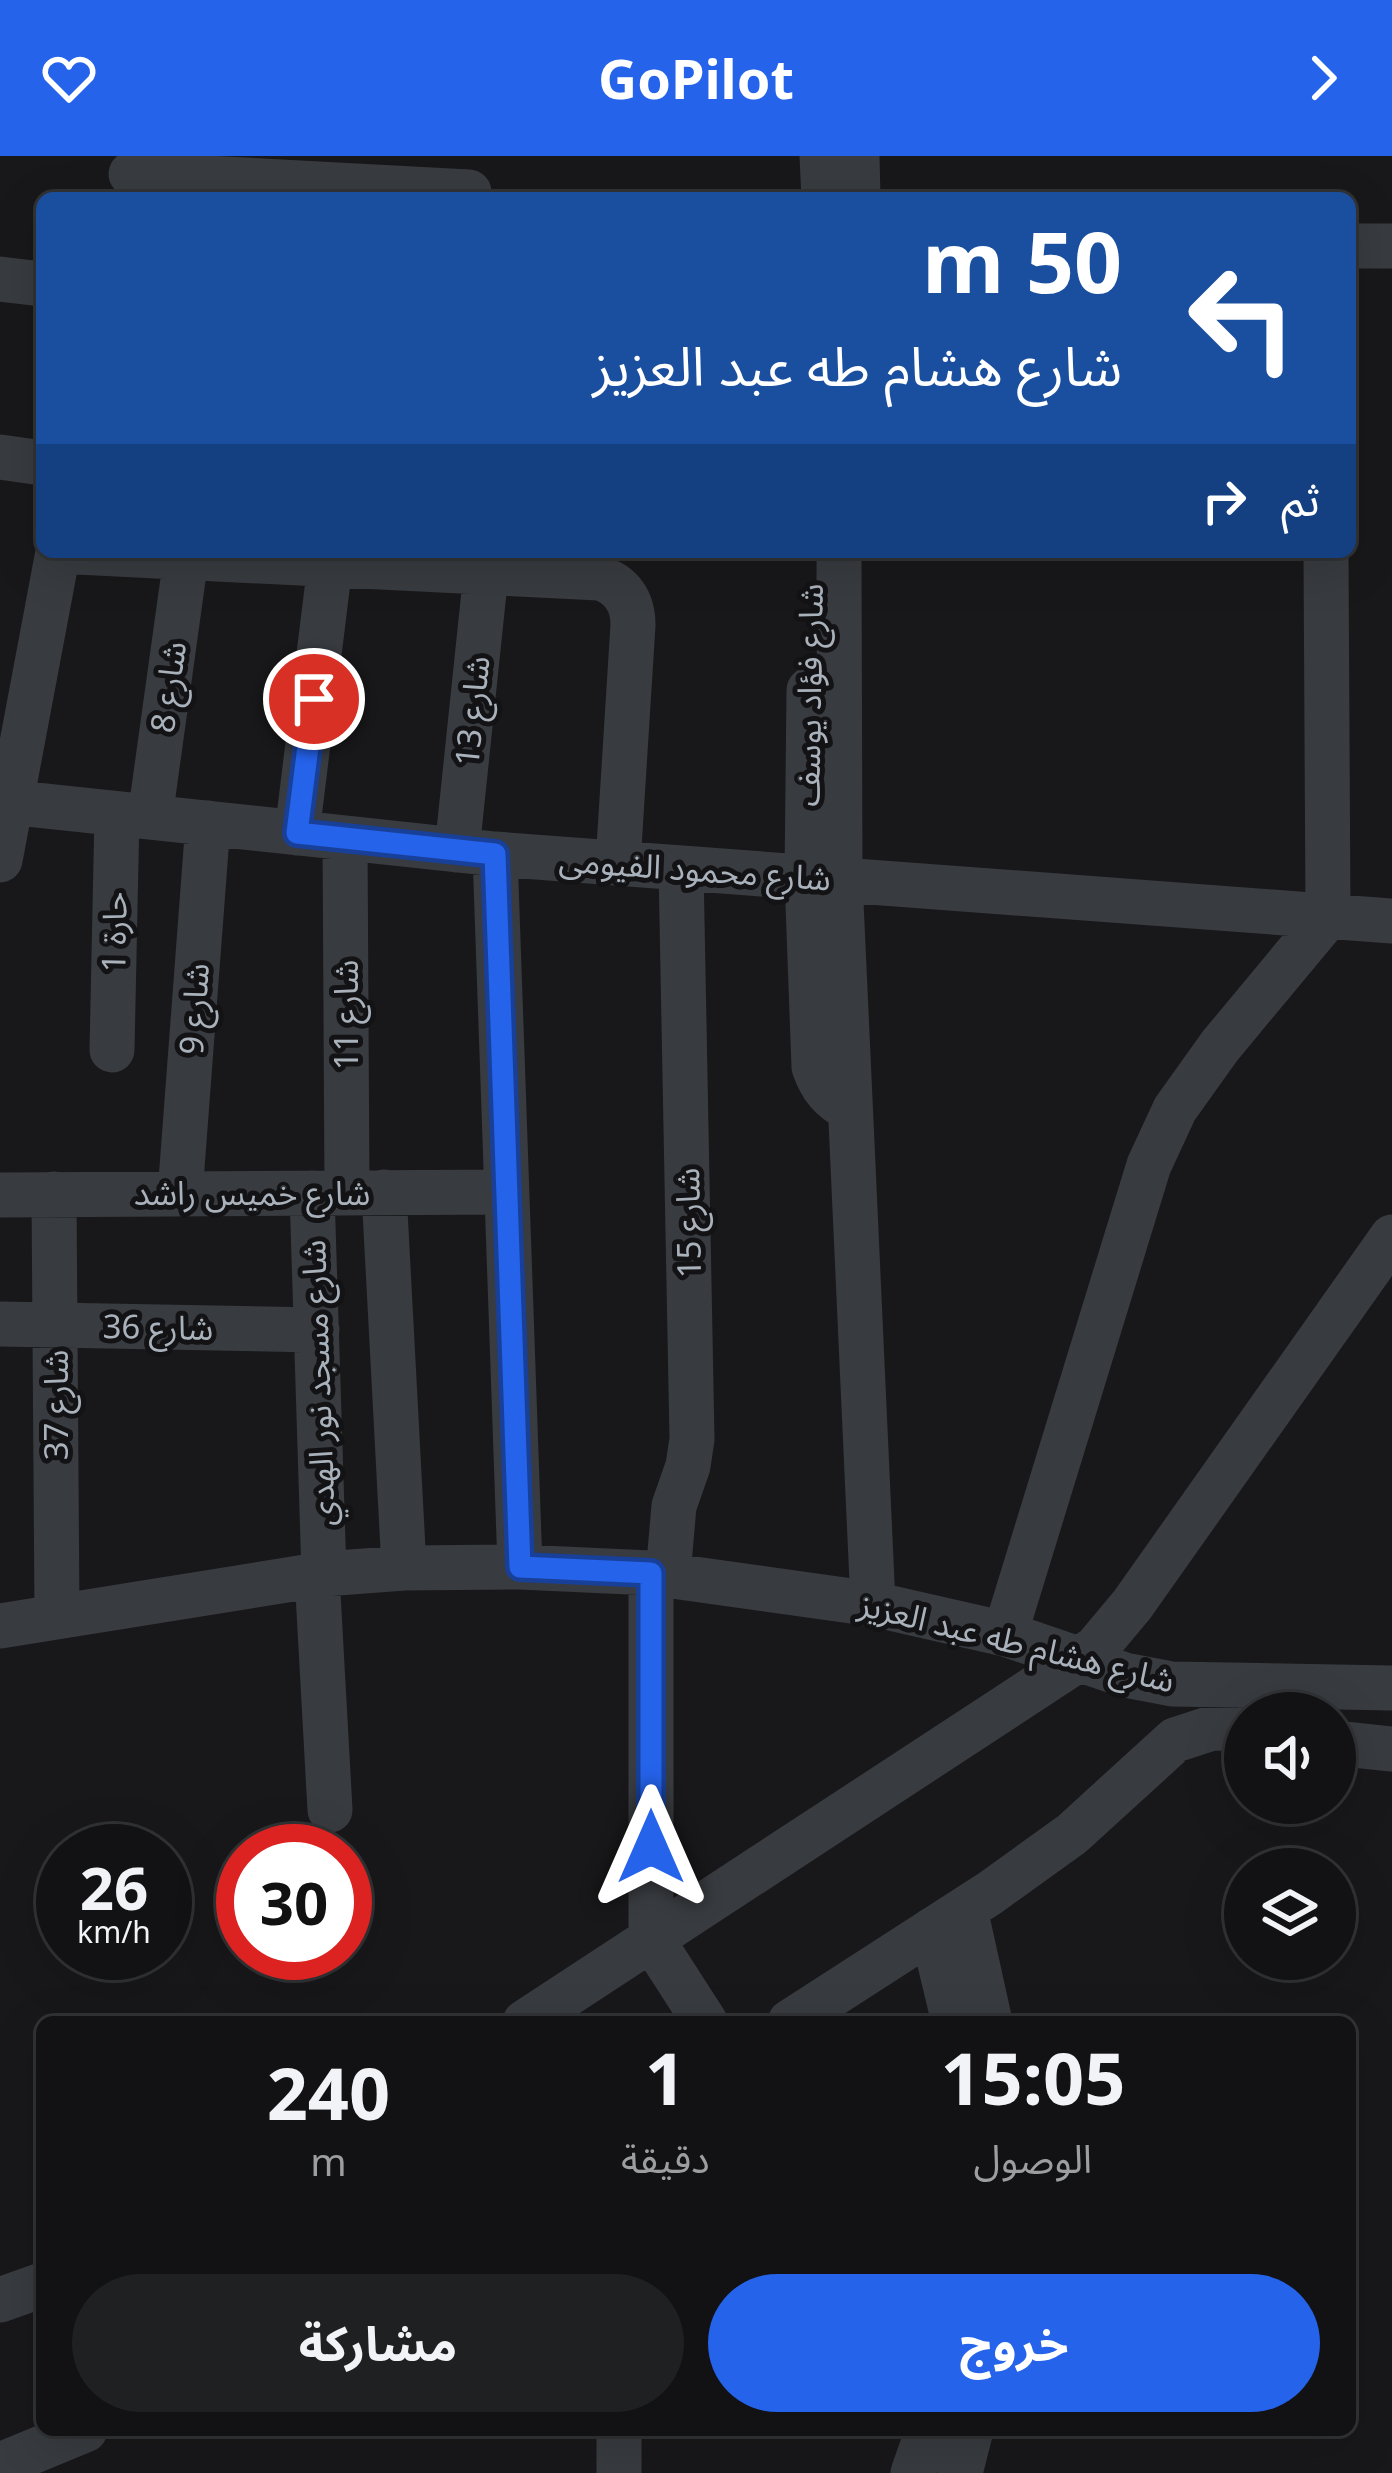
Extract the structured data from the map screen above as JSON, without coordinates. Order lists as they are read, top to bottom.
{
  "streets": {
    "street": [
      "شارع 8",
      "شارع فؤاد يوسف",
      "شارع 13",
      "شارع محمود الفيومى",
      "حارة 1",
      "شارع 9",
      "شارع 11",
      "شارع خميس راشد",
      "شارع 15",
      "شارع 36",
      "شارع مسجد نور الهدي",
      "شارع 37",
      "شارع هشام طه عبد العزيز"
    ]
  },
  "crossings": [
    ["شارع 8", "شارع محمود الفيومى"],
    ["شارع 8", "حارة 1"],
    ["شارع فؤاد يوسف", "شارع محمود الفيومى"],
    ["شارع فؤاد يوسف", "شارع هشام طه عبد العزيز"],
    ["شارع 13", "شارع محمود الفيومى"],
    ["شارع 13", "شارع خميس راشد"],
    ["شارع 13", "شارع هشام طه عبد العزيز"],
    ["شارع محمود الفيومى", "حارة 1"],
    ["شارع محمود الفيومى", "شارع 9"],
    ["شارع محمود الفيومى", "شارع 11"],
    ["شارع محمود الفيومى", "شارع 15"],
    ["شارع 9", "شارع خميس راشد"],
    ["شارع 11", "شارع خميس راشد"],
    ["شارع 11", "شارع مسجد نور الهدي"],
    ["شارع خميس راشد", "شارع مسجد نور الهدي"],
    ["شارع خميس راشد", "شارع 37"],
    ["شارع 15", "شارع هشام طه عبد العزيز"],
    ["شارع 36", "شارع مسجد نور الهدي"],
    ["شارع 36", "شارع 37"],
    ["شارع مسجد نور الهدي", "شارع هشام طه عبد العزيز"],
    ["شارع 37", "شارع هشام طه عبد العزيز"]
  ],
  "page": {
    "header": "GoPilot",
    "turn": ["50 m", "شارع هشام طه عبد العزيز"],
    "then": "ثم",
    "speed": "26 km/h",
    "limit": "30",
    "eta": [
      "15:05",
      "الوصول",
      "1",
      "دقيقة",
      "240",
      "m"
    ],
    "buttons": ["خروج", "مشاركة"]
  }
}
